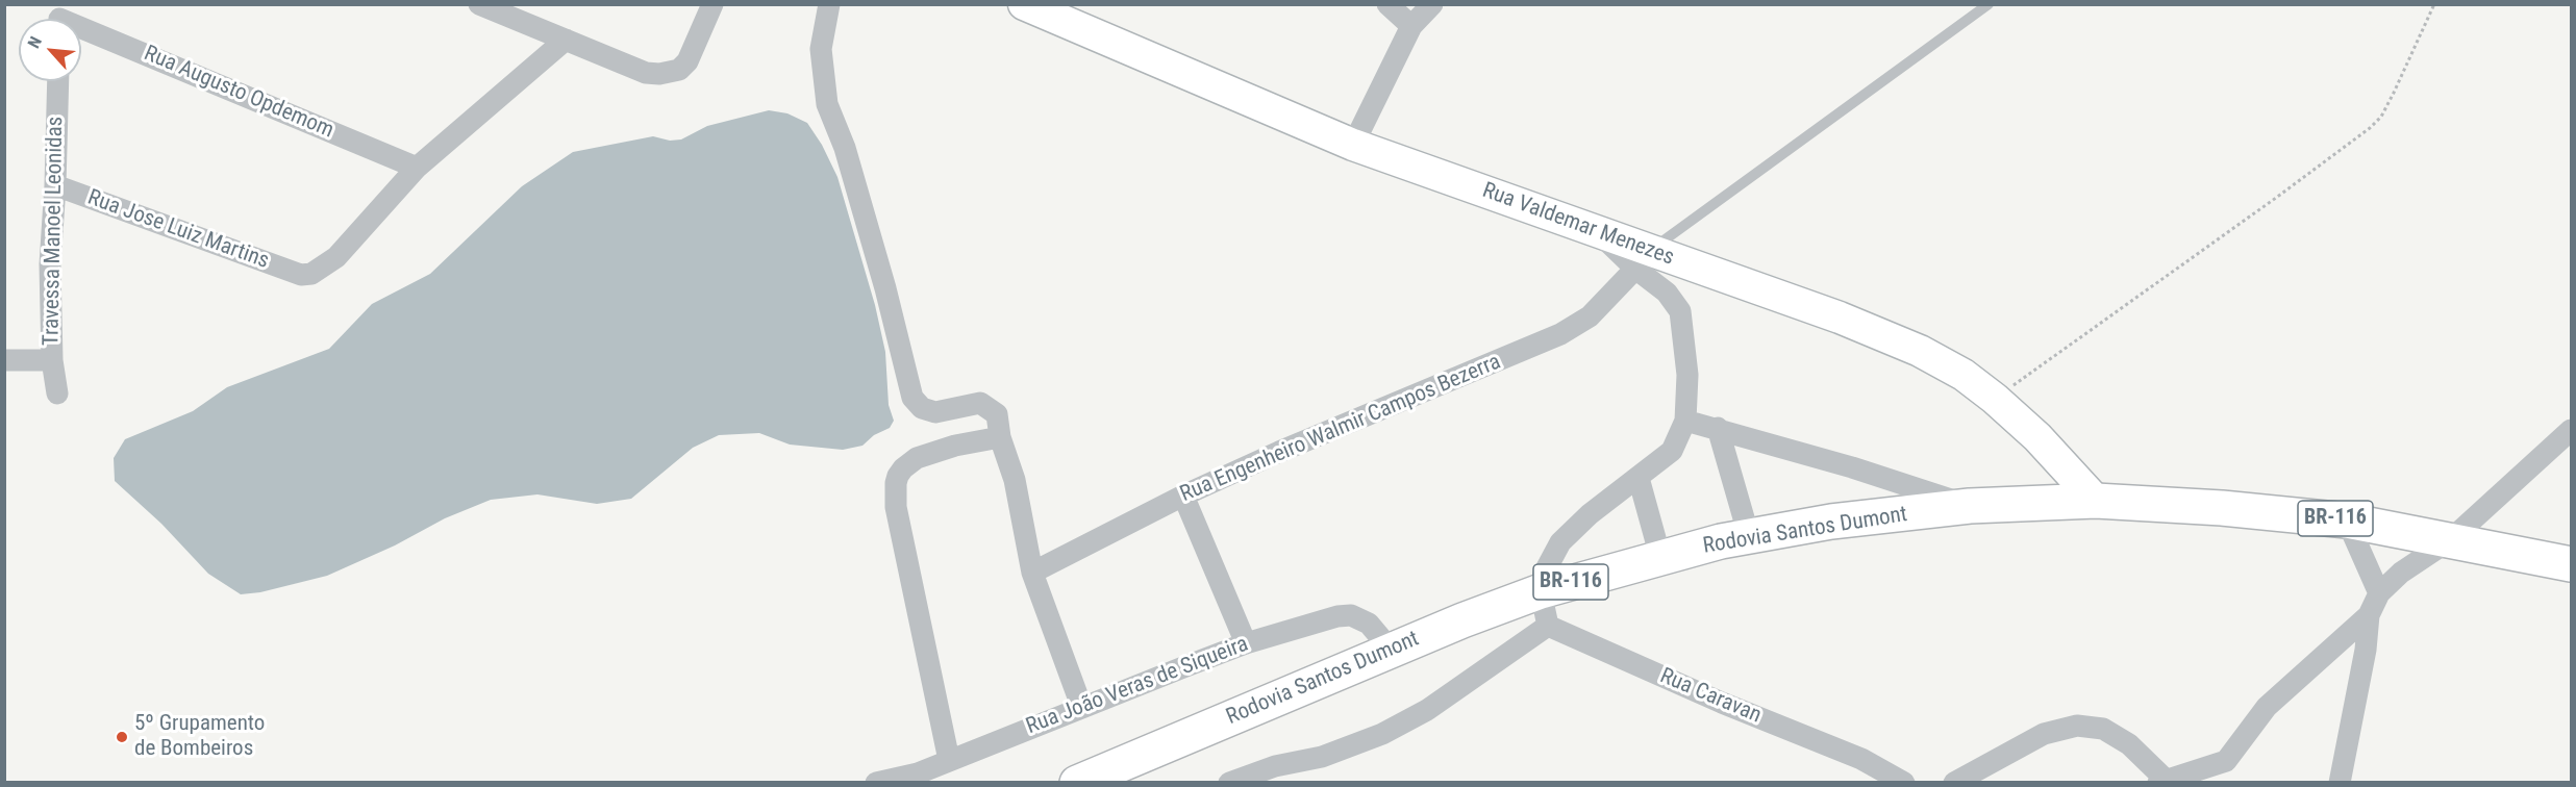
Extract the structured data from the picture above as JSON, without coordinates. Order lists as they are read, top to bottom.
{
  "streets": {
    "highway": ["BR-116", "Rodovia Santos Dumont"],
    "main road": ["Rua Valdemar Menezes"],
    "street": [
      "Rua Augusto Opdemom",
      "Rua Jose Luiz Martins",
      "Travessa Manoel Leonidas",
      "Rua Engenheiro Walmir Campos Bezerra",
      "Rua João Veras de Siqueira",
      "Rua Caravan"
    ]
  },
  "crossings": [
    ["Rua Augusto Opdemom", "Rua Jose Luiz Martins"],
    ["Rua Valdemar Menezes", "Rua Engenheiro Walmir Campos Bezerra"],
    ["Rua Valdemar Menezes", "Rodovia Santos Dumont"],
    ["Rua Jose Luiz Martins", "Travessa Manoel Leonidas"],
    ["Rodovia Santos Dumont", "Rua João Veras de Siqueira"]
  ],
  "places": ["5º Grupamento de Bombeiros"],
  "north": "top left"
}
